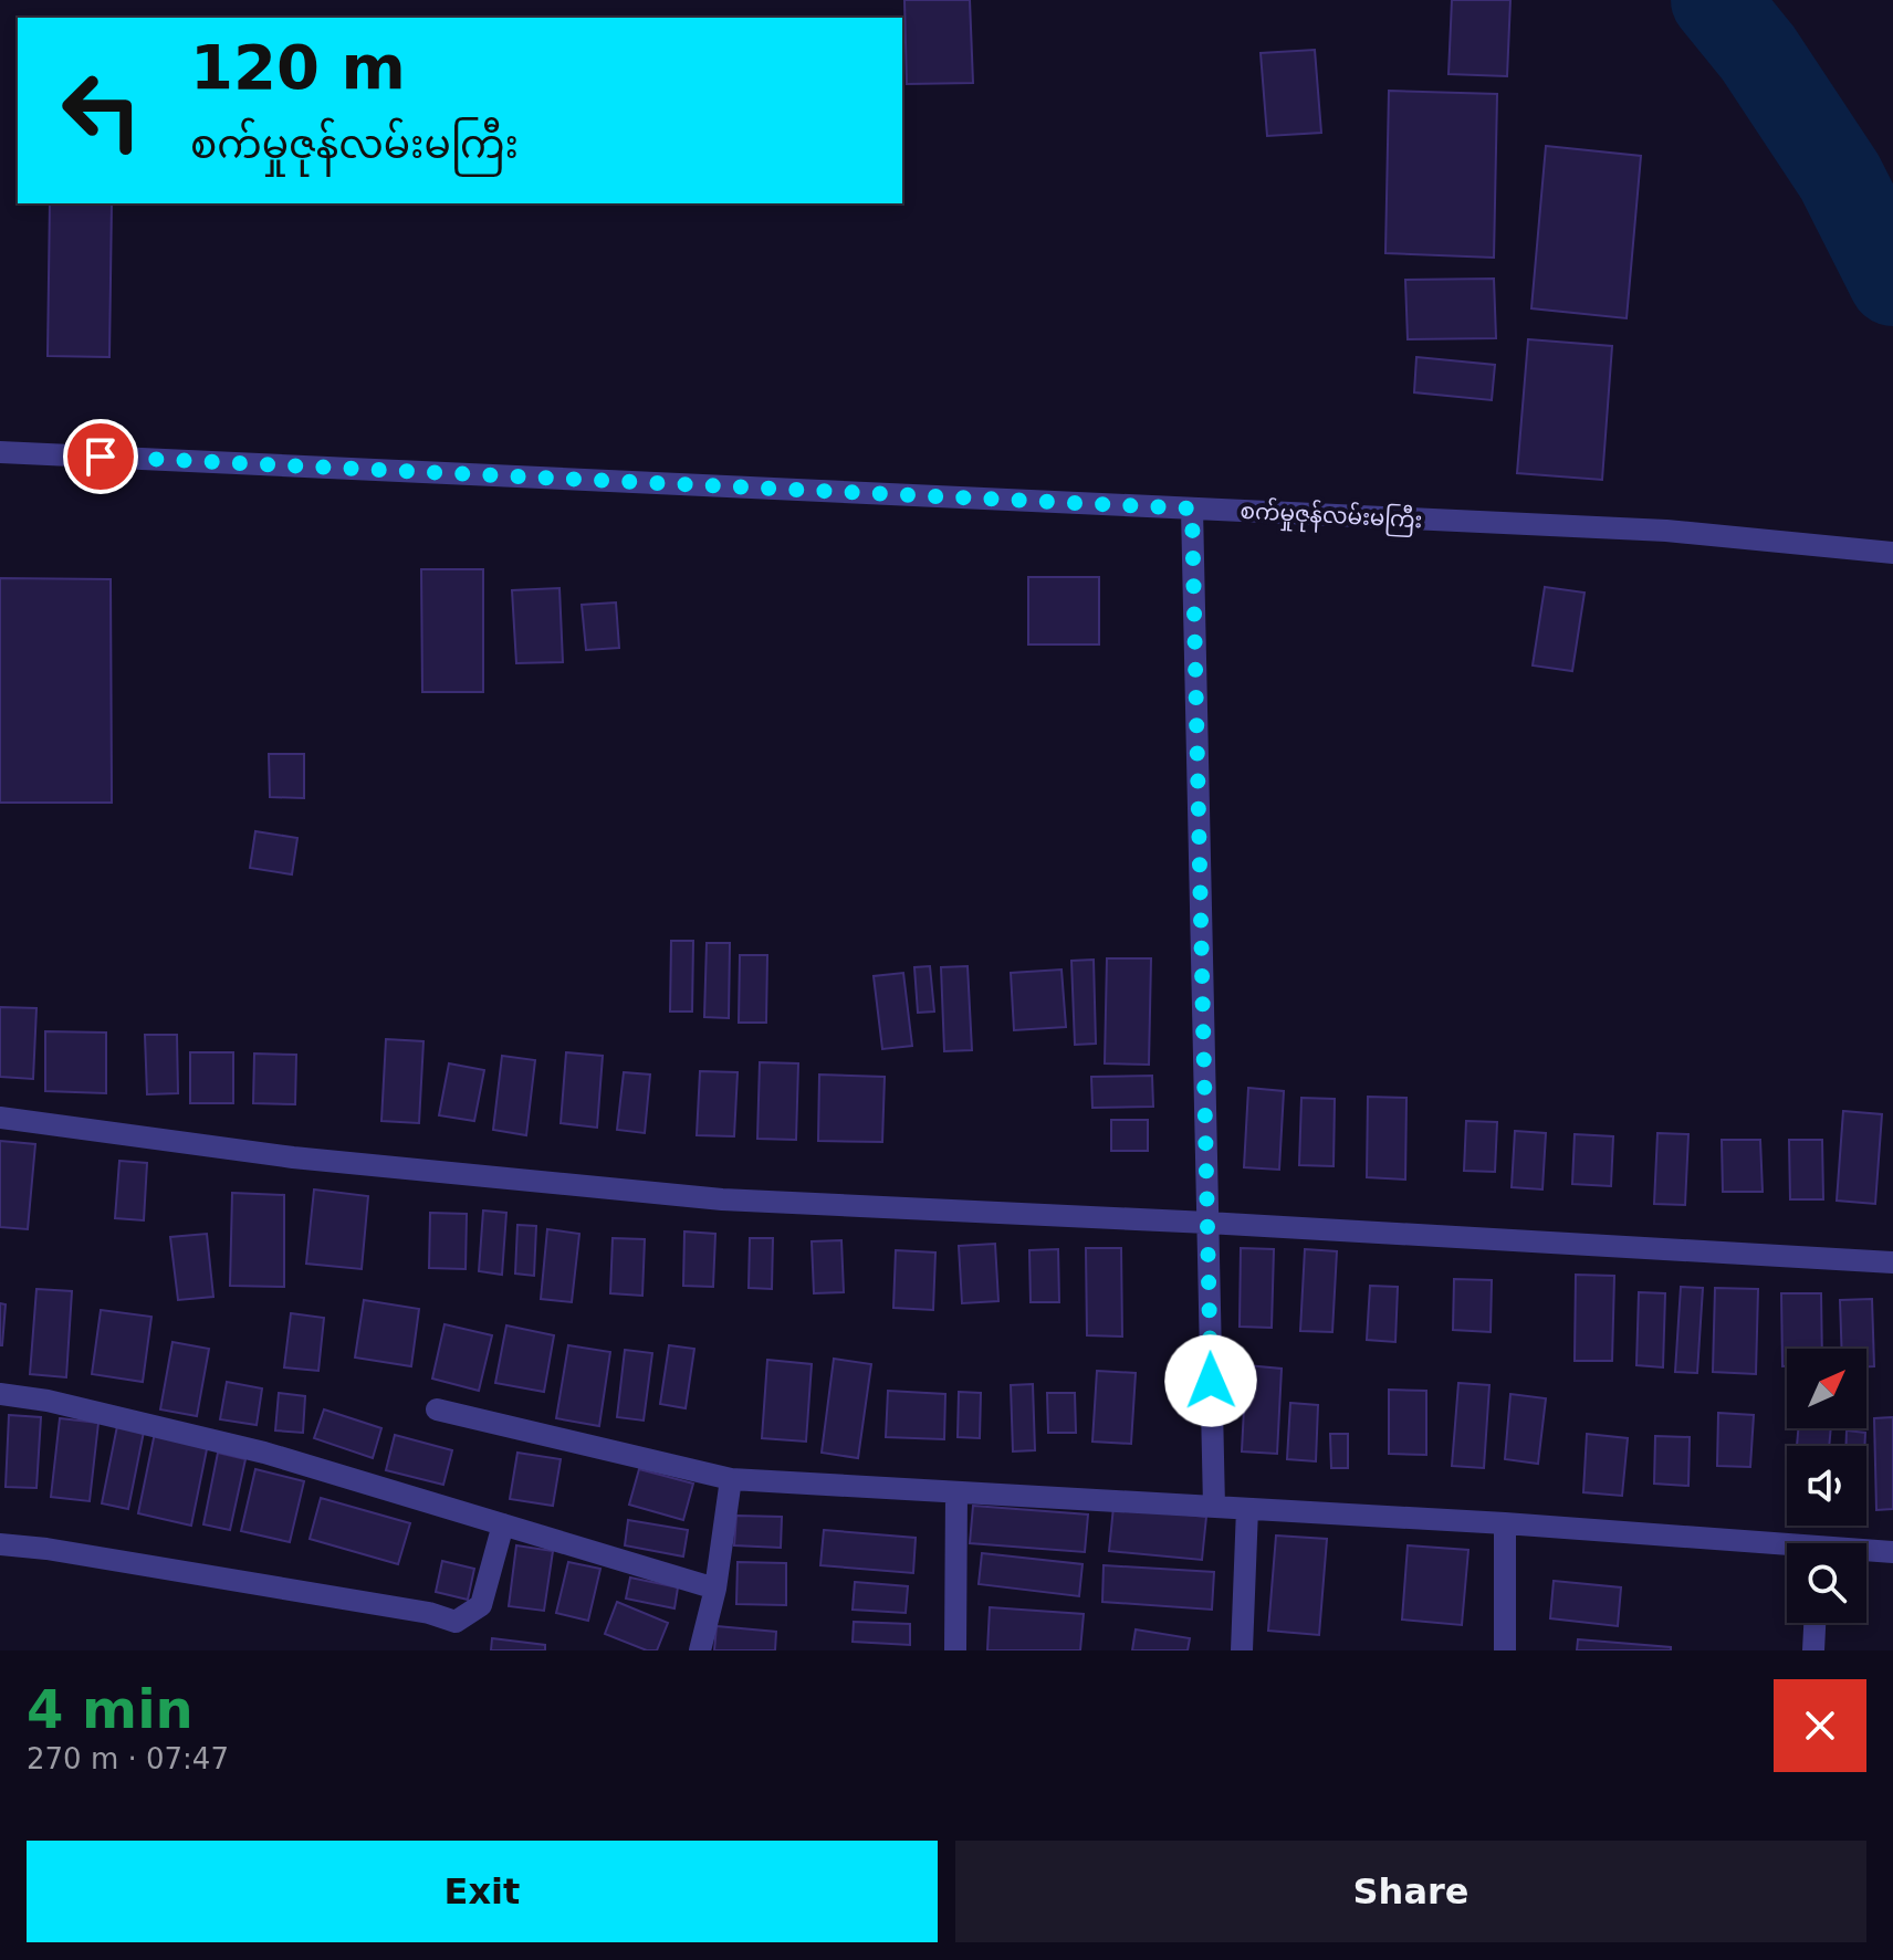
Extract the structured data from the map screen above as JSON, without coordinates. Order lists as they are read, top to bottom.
{
  "streets": {
    "street": ["စက်မှုဇုန်လမ်းမကြီး"]
  },
  "north": "top right",
  "page": {
    "turn": ["120 m", "စက်မှုဇုန်လမ်းမကြီး"],
    "heading": ["4 min", "270 m · 07:47"],
    "buttons": ["Exit", "Share"]
  }
}
